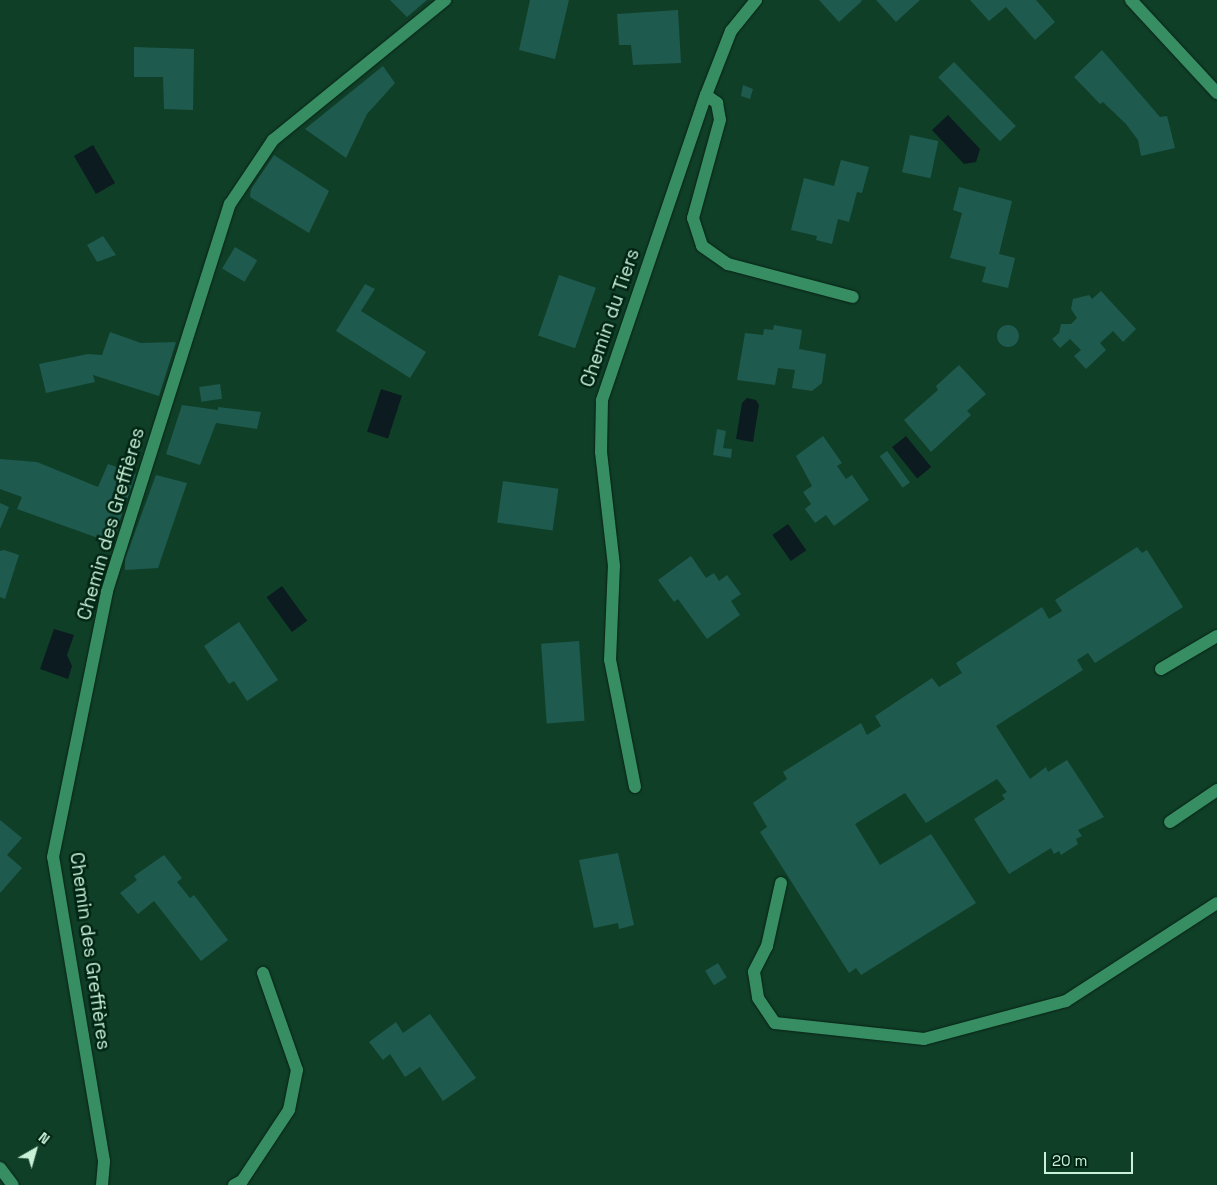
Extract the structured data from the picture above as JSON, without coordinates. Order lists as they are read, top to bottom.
{
  "streets": {
    "street": ["Chemin du Tiers", "Chemin des Greffières"]
  },
  "scale_bar": "20 m",
  "north": "top right"
}
